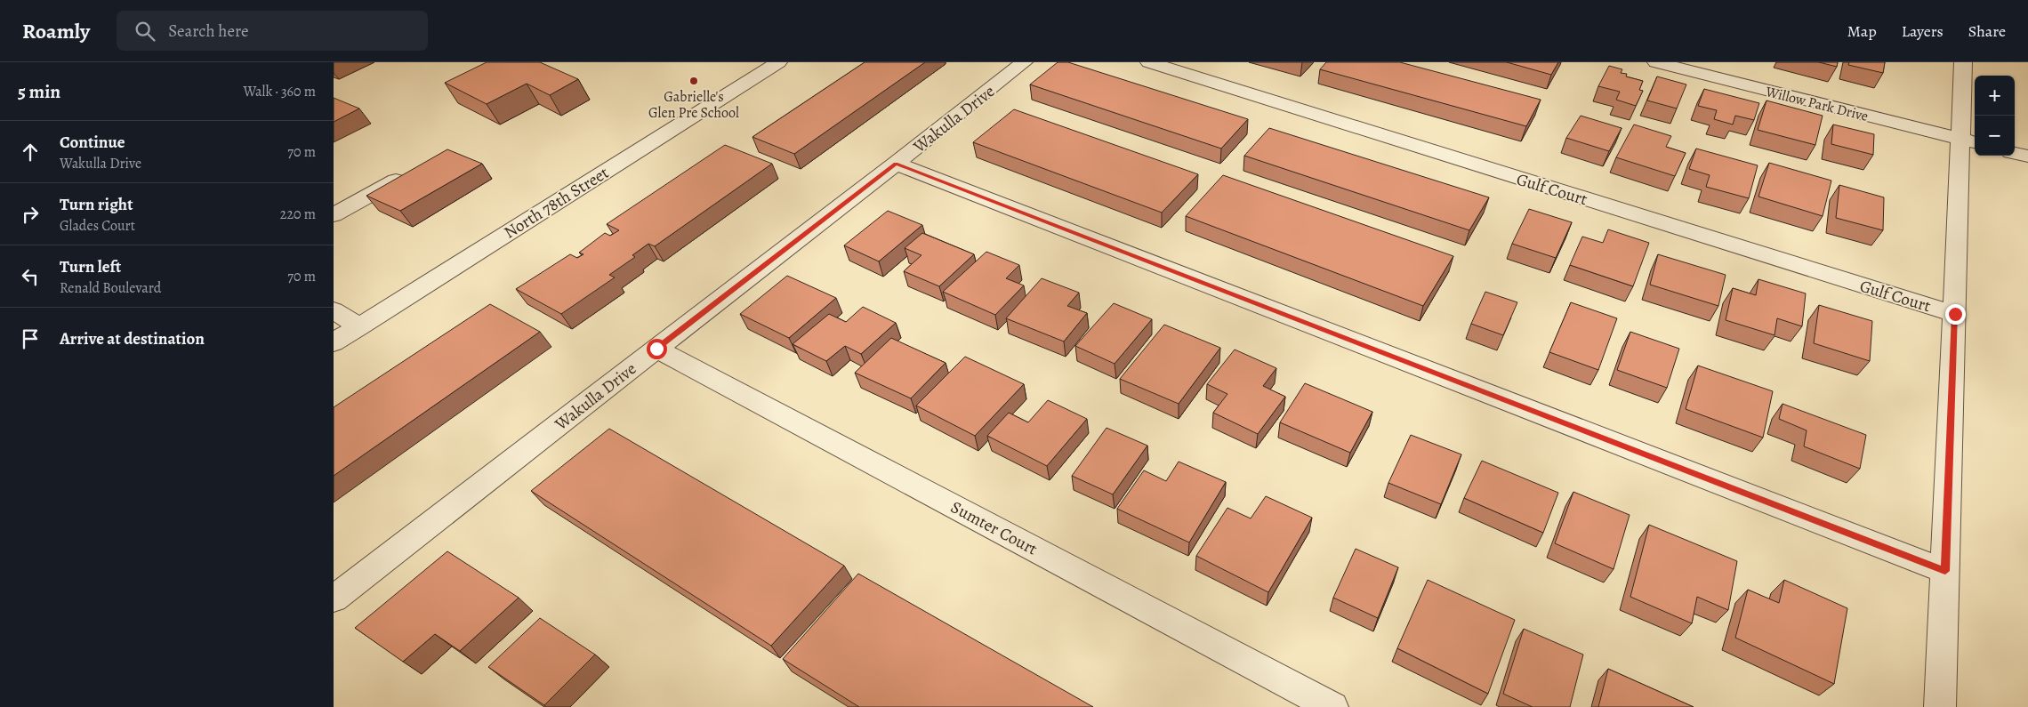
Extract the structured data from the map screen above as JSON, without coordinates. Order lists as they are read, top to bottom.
{
  "streets": {
    "street": [
      "Willow Park Drive",
      "Wakulla Drive",
      "Gulf Court",
      "North 78th Street",
      "Sumter Court"
    ]
  },
  "crossings": [
    ["Wakulla Drive", "Sumter Court"]
  ],
  "places": ["Gabrielle's Glen Pre School"],
  "page": {
    "header": "Roamly",
    "search": "Search here",
    "nav": ["Map", "Layers", "Share"],
    "heading": ["5 min", "Walk · 360 m"],
    "map_buttons": ["+", "−"],
    "list": [
      ["Continue", "Wakulla Drive", "70 m"],
      ["Turn right", "Glades Court", "220 m"],
      ["Turn left", "Renald Boulevard", "70 m"],
      "Arrive at destination"
    ]
  }
}
